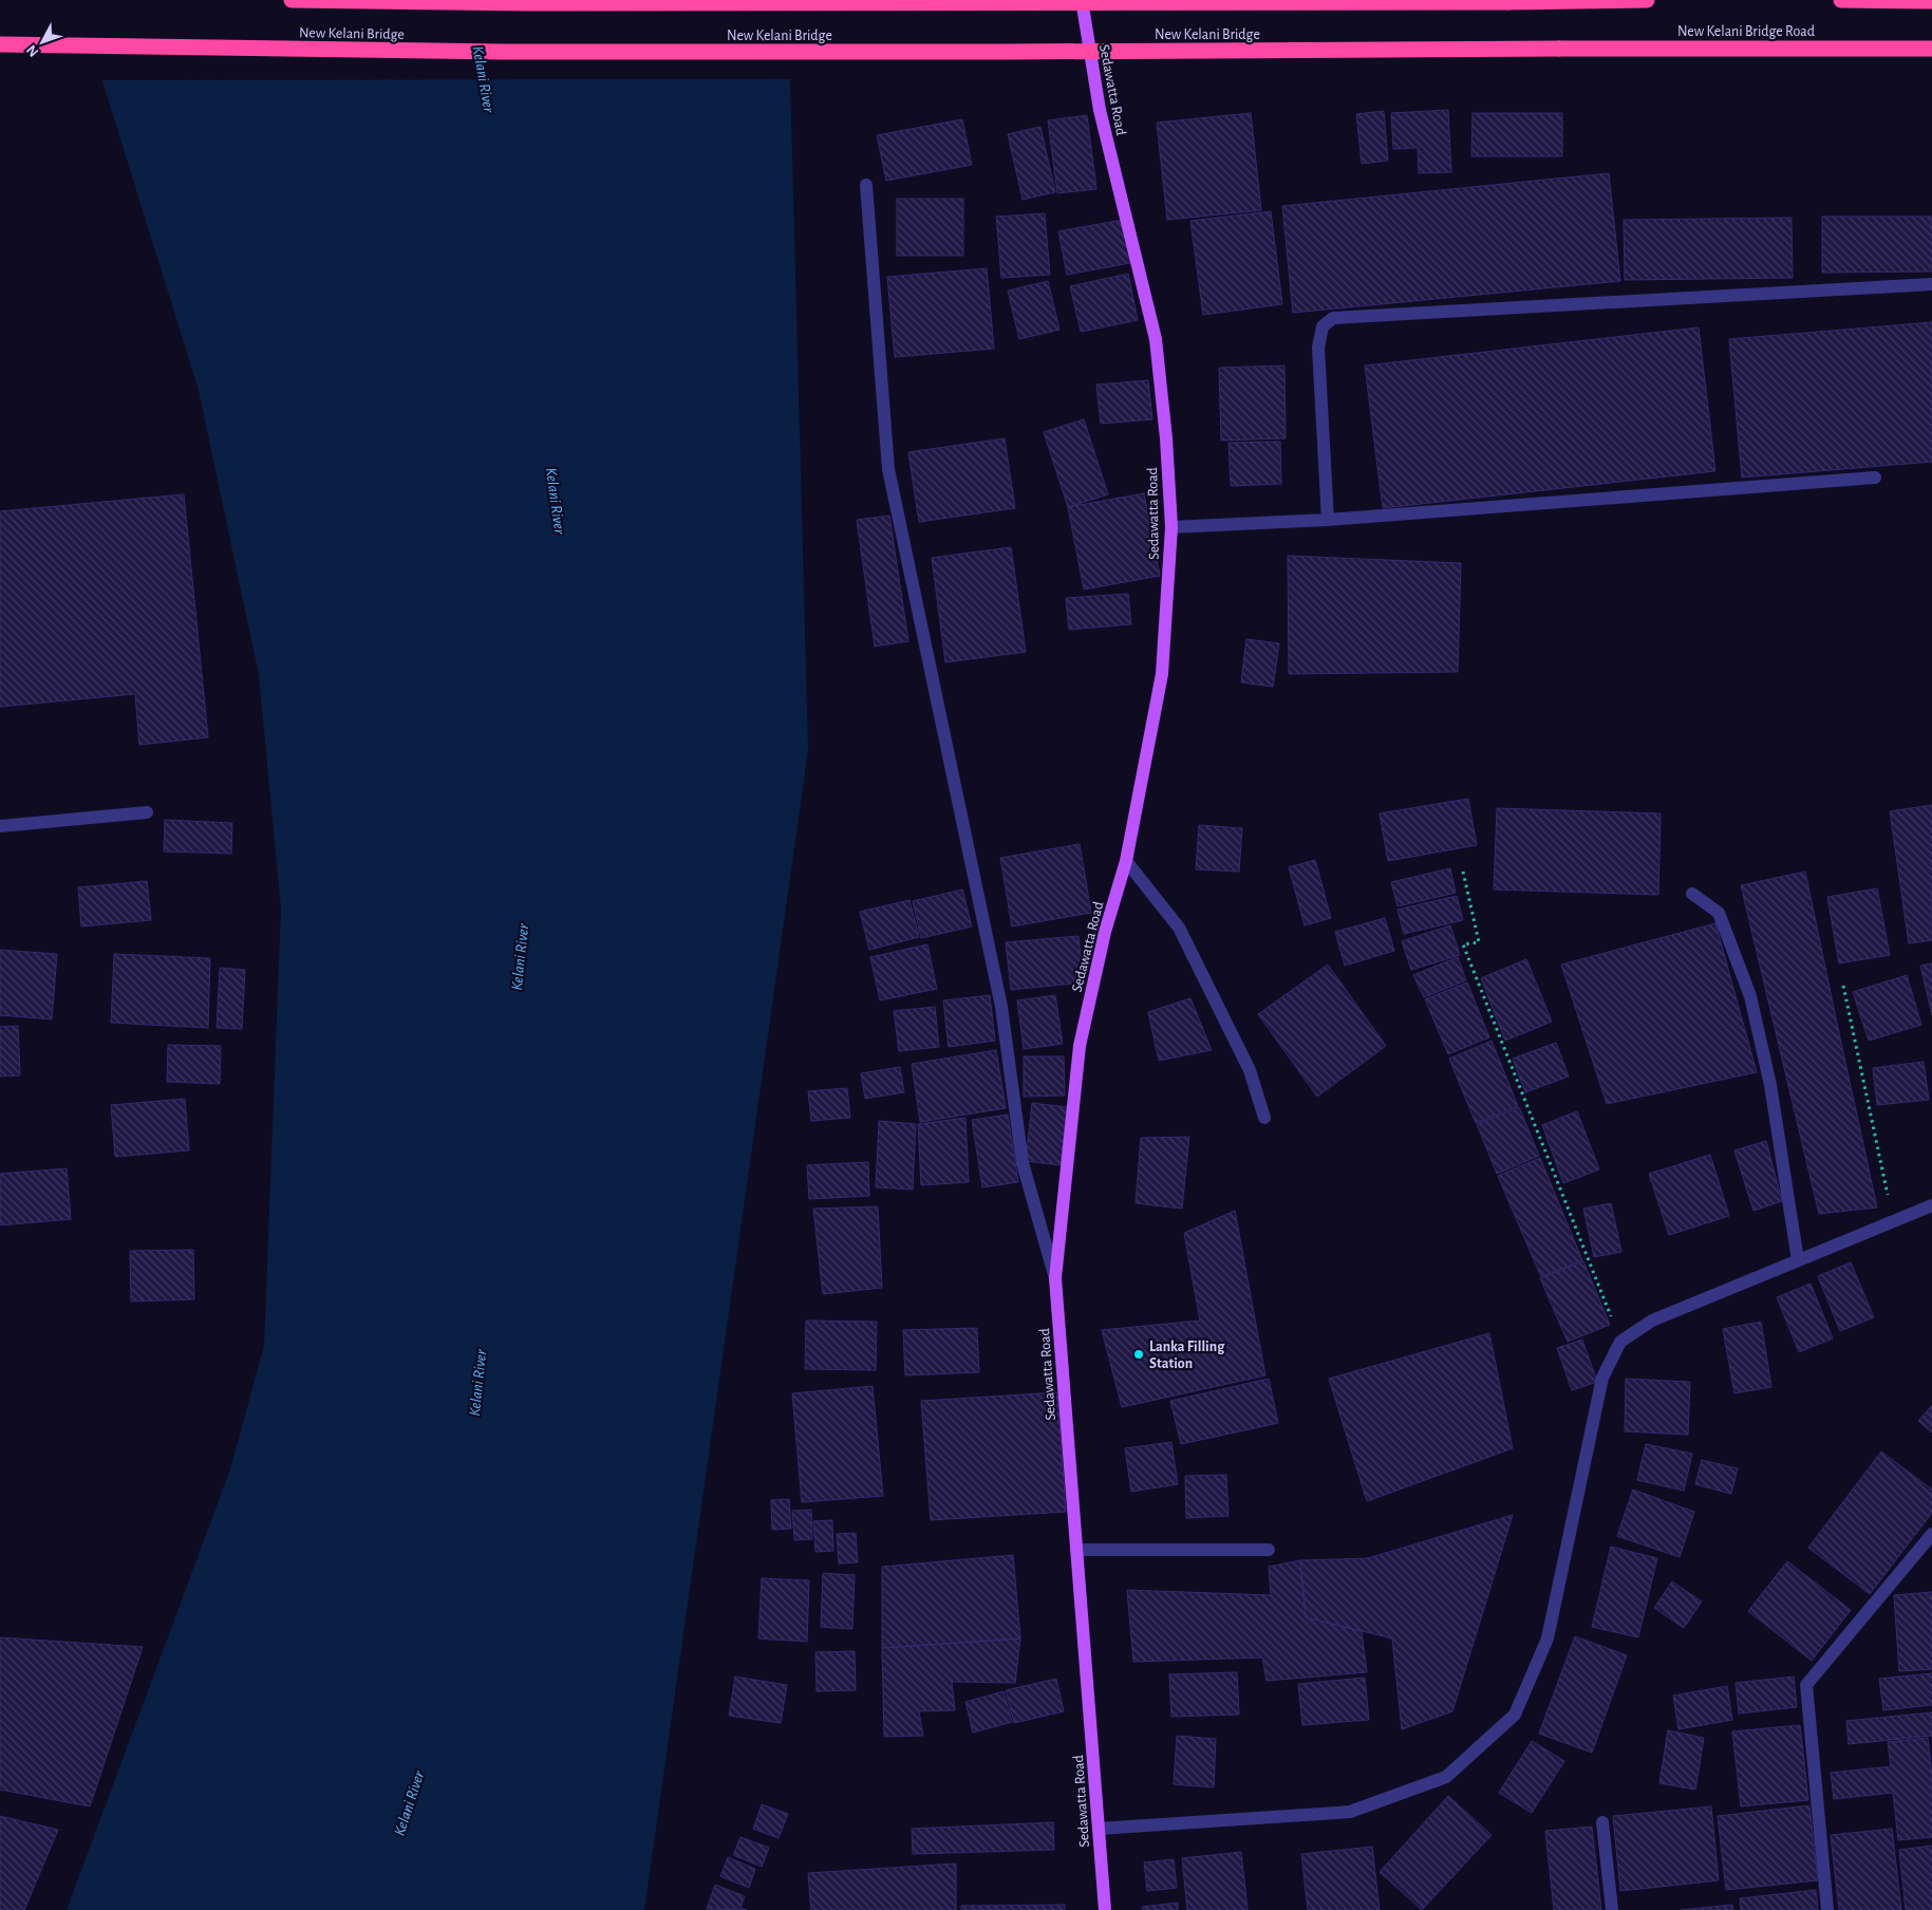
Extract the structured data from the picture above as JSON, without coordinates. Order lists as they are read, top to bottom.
{
  "streets": {
    "highway": ["New Kelani Bridge Road", "New Kelani Bridge"],
    "main road": ["Sedawatta Road"]
  },
  "crossings": [
    ["New Kelani Bridge Road", "New Kelani Bridge"]
  ],
  "water": ["Kelani River"],
  "places": ["Lanka Filling Station"],
  "north": "bottom left"
}
